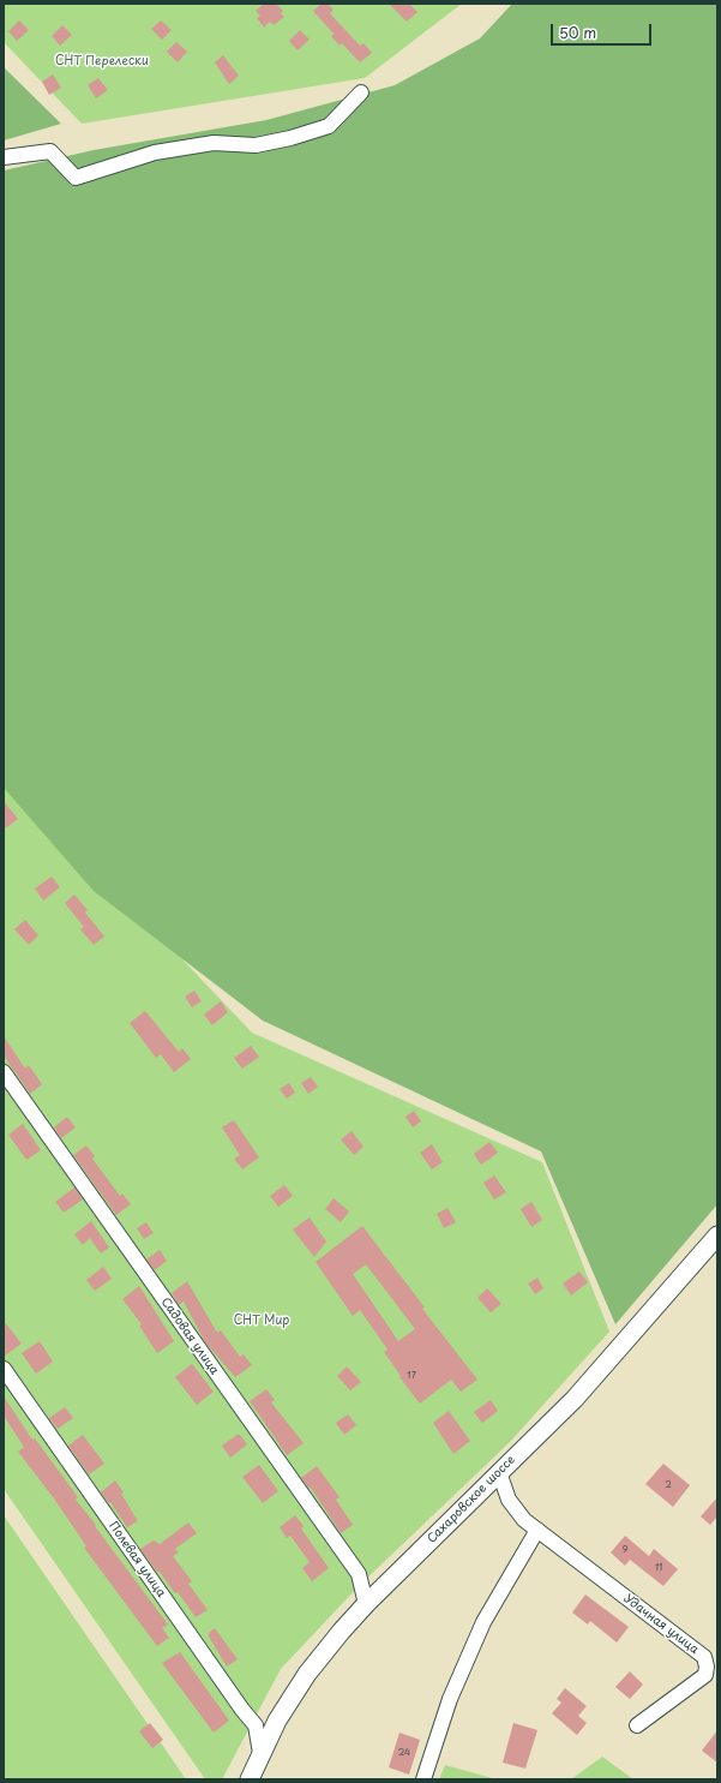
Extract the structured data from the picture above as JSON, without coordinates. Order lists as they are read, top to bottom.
{
  "streets": {
    "main road": ["Сахаровское шоссе"],
    "street": ["Садовая улица", "Полевая улица", "Удачная улица"]
  },
  "crossings": [
    ["Садовая улица", "Сахаровское шоссе"],
    ["Сахаровское шоссе", "Полевая улица"],
    ["Сахаровское шоссе", "Удачная улица"]
  ],
  "parks": ["СНТ Перелески", "СНТ Мир"],
  "house_numbers": [
    "17",
    "2",
    "9",
    "11",
    "24"
  ],
  "scale_bar": "50 m"
}
